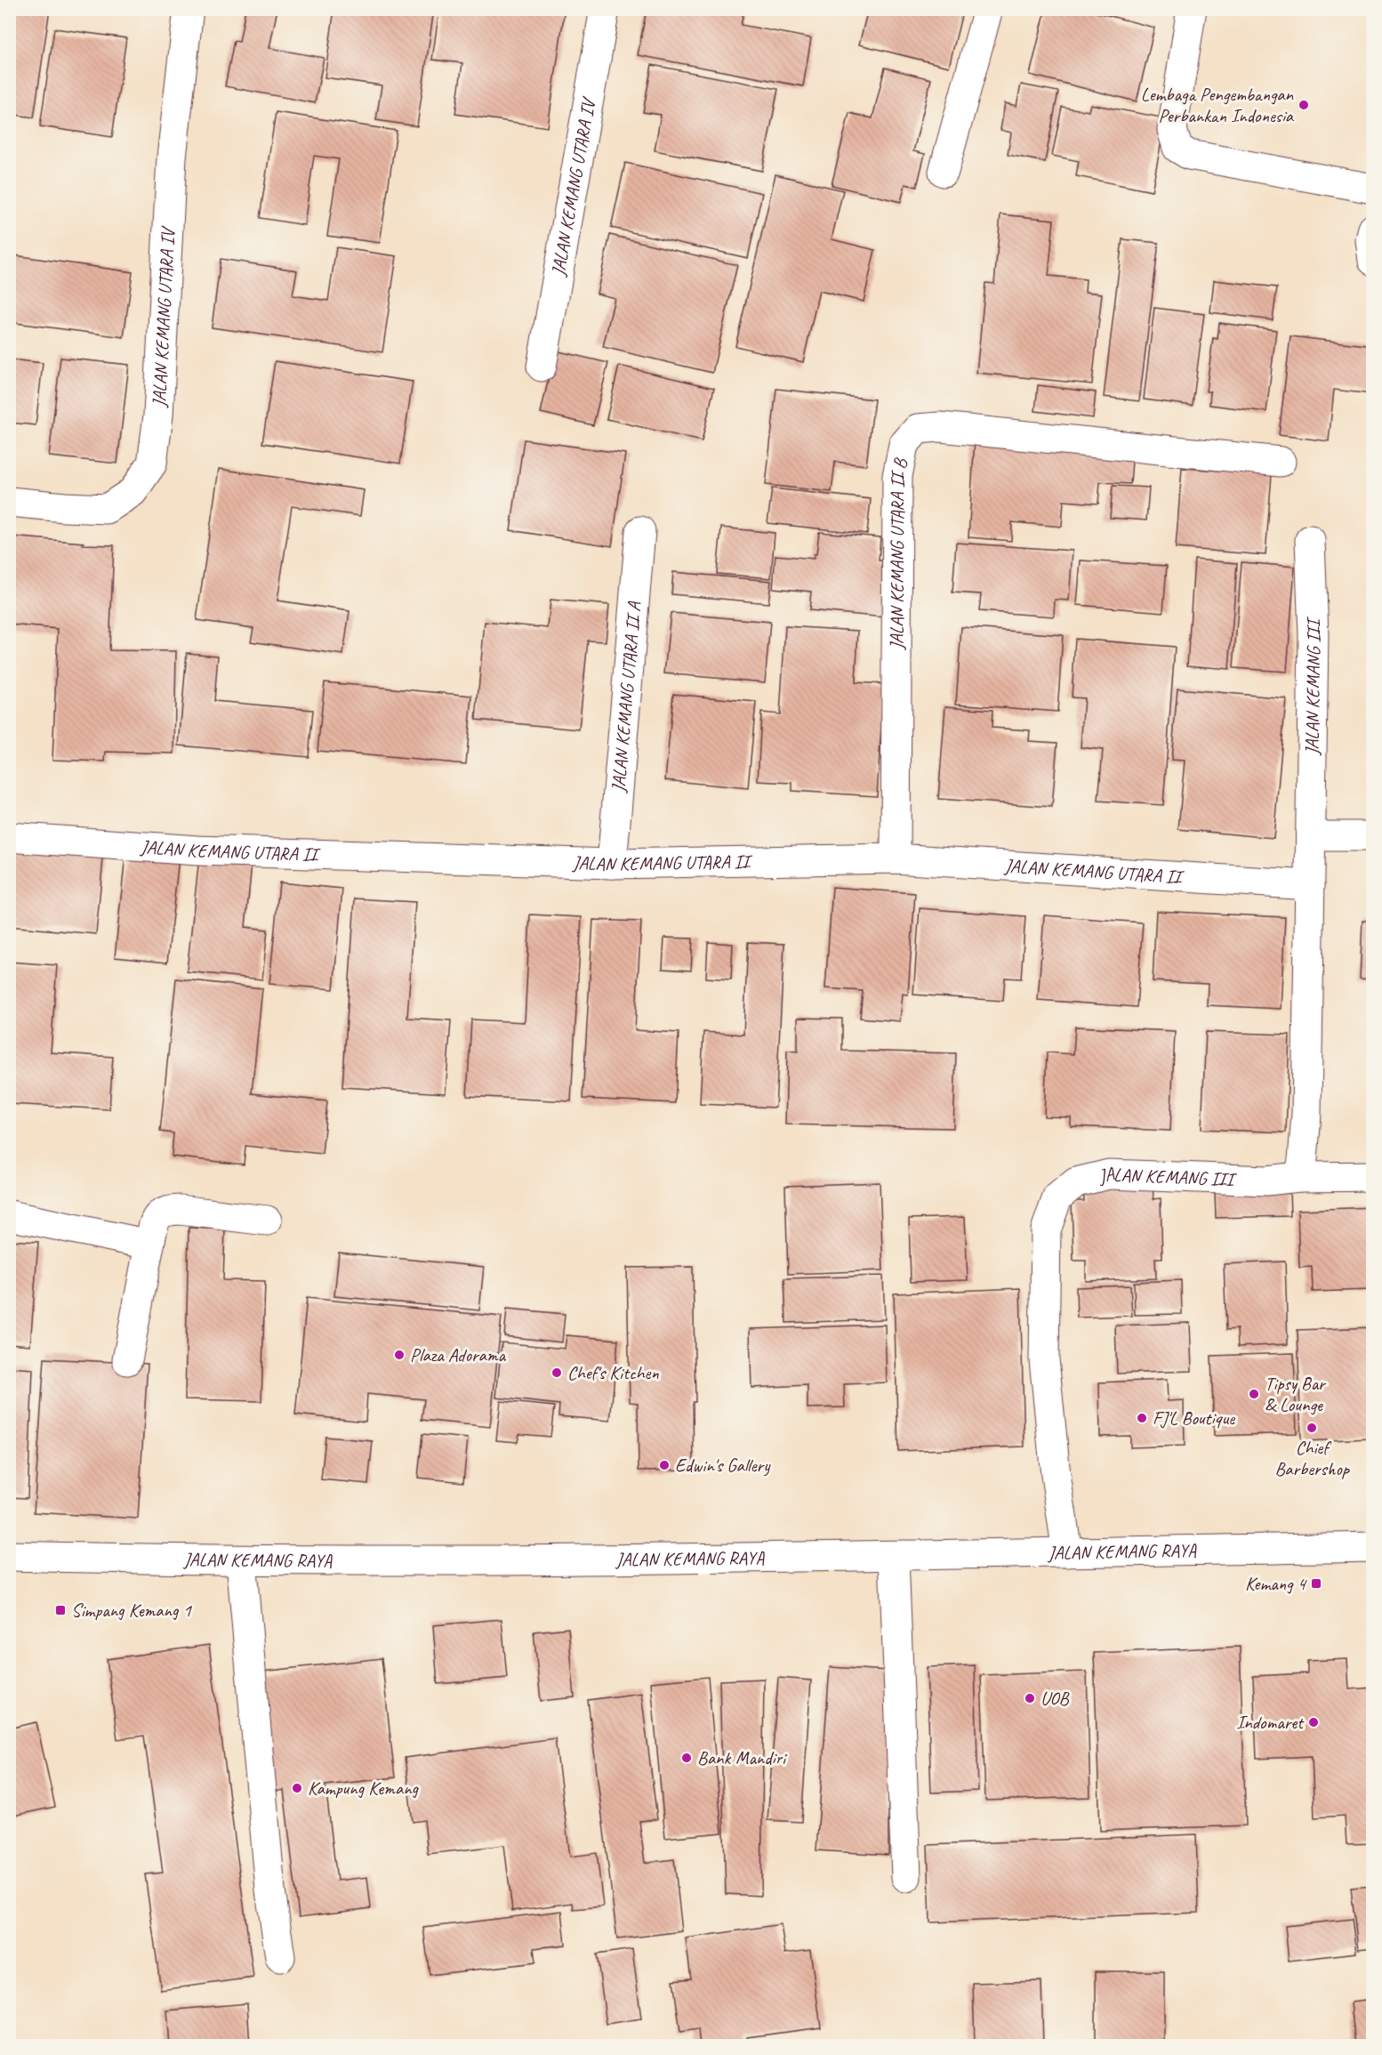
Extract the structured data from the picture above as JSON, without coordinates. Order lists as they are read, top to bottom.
{
  "streets": {
    "street": [
      "JALAN KEMANG UTARA IV",
      "JALAN KEMANG UTARA II B",
      "JALAN KEMANG III",
      "JALAN KEMANG UTARA II A",
      "JALAN KEMANG UTARA II",
      "JALAN KEMANG RAYA"
    ]
  },
  "crossings": [
    ["JALAN KEMANG UTARA II B", "JALAN KEMANG UTARA II"],
    ["JALAN KEMANG III", "JALAN KEMANG UTARA II"],
    ["JALAN KEMANG III", "JALAN KEMANG RAYA"],
    ["JALAN KEMANG UTARA II A", "JALAN KEMANG UTARA II"]
  ],
  "places": {
    "other": [
      "Lembaga Pengembangan Perbankan Indonesia",
      "Plaza Adorama",
      "Chef's Kitchen",
      "Tipsy Bar & Lounge",
      "FJ'L Boutique",
      "Chief Barbershop",
      "Edwin's Gallery",
      "UOB",
      "Indomaret",
      "Bank Mandiri",
      "Kampung Kemang"
    ],
    "transit": ["Kemang 4", "Simpang Kemang 1"]
  }
}
